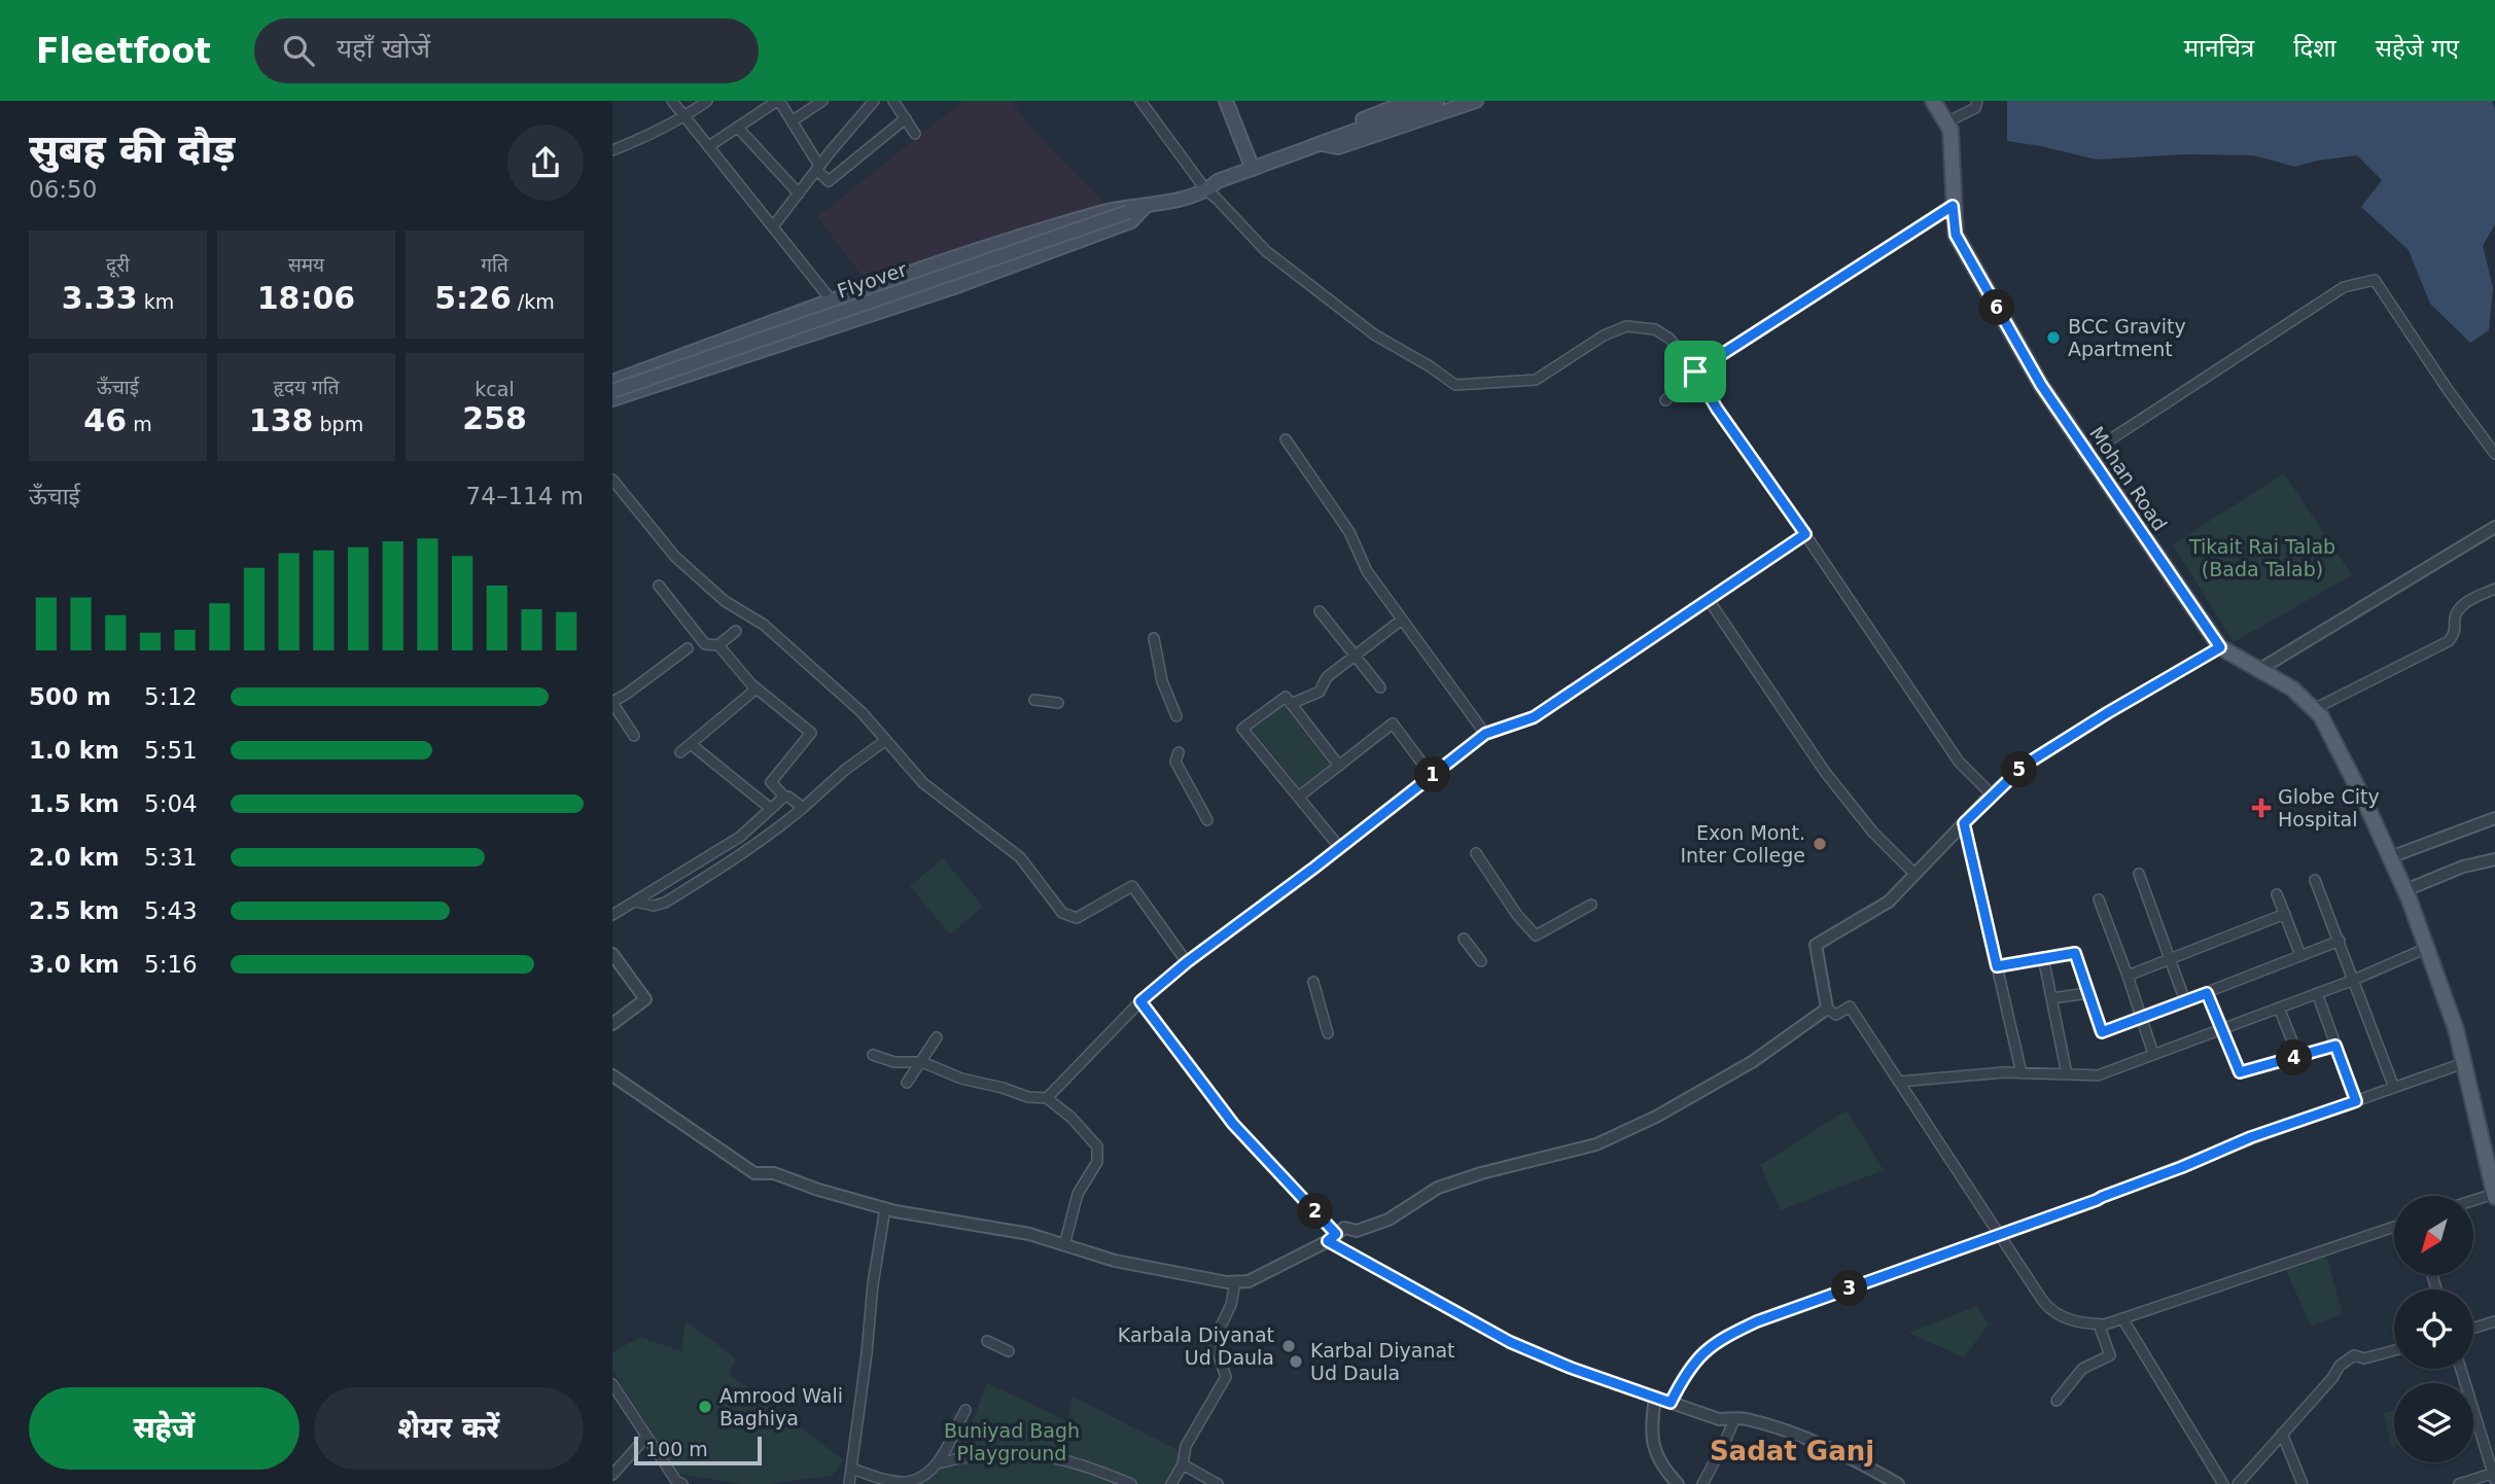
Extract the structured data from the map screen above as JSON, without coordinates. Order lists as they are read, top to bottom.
{
  "streets": {
    "main road": ["Flyover", "Mohan Road"]
  },
  "districts": ["Sadat Ganj"],
  "parks": ["Tikait Rai Talab (Bada Talab)", "Buniyad Bagh Playground"],
  "places": {
    "other": [
      "BCC Gravity Apartment",
      "Exon Mont. Inter College",
      "Karbala Diyanat Ud Daula",
      "Karbal Diyanat Ud Daula",
      "Amrood Wali Baghiya"
    ],
    "health": ["Globe City Hospital"]
  },
  "scale_bar": "100 m",
  "north": "bottom left",
  "page": {
    "header": "Fleetfoot",
    "search": "यहाँ खोजें",
    "nav": ["मानचित्र", "दिशा", "सहेजे गए"],
    "heading": ["सुबह की दौड़", "06:50"],
    "stats": [
      ["दूरी", "3.33 km"],
      ["समय", "18:06"],
      ["गति", "5:26 /km"],
      ["ऊँचाई", "46 m"],
      ["हृदय गति", "138 bpm"],
      ["kcal", "258"]
    ],
    "pins": [
      "6",
      "5",
      "1",
      "4",
      "2",
      "3"
    ],
    "chart": ["ऊँचाई", "74–114 m"],
    "list": [
      {
        "name": "500 m",
        "note": "5:12"
      },
      {
        "name": "1.0 km",
        "note": "5:51"
      },
      {
        "name": "1.5 km",
        "note": "5:04"
      },
      {
        "name": "2.0 km",
        "note": "5:31"
      },
      {
        "name": "2.5 km",
        "note": "5:43"
      },
      {
        "name": "3.0 km",
        "note": "5:16"
      }
    ],
    "buttons": ["सहेजें", "शेयर करें"],
    "scale": "100 m"
  }
}
